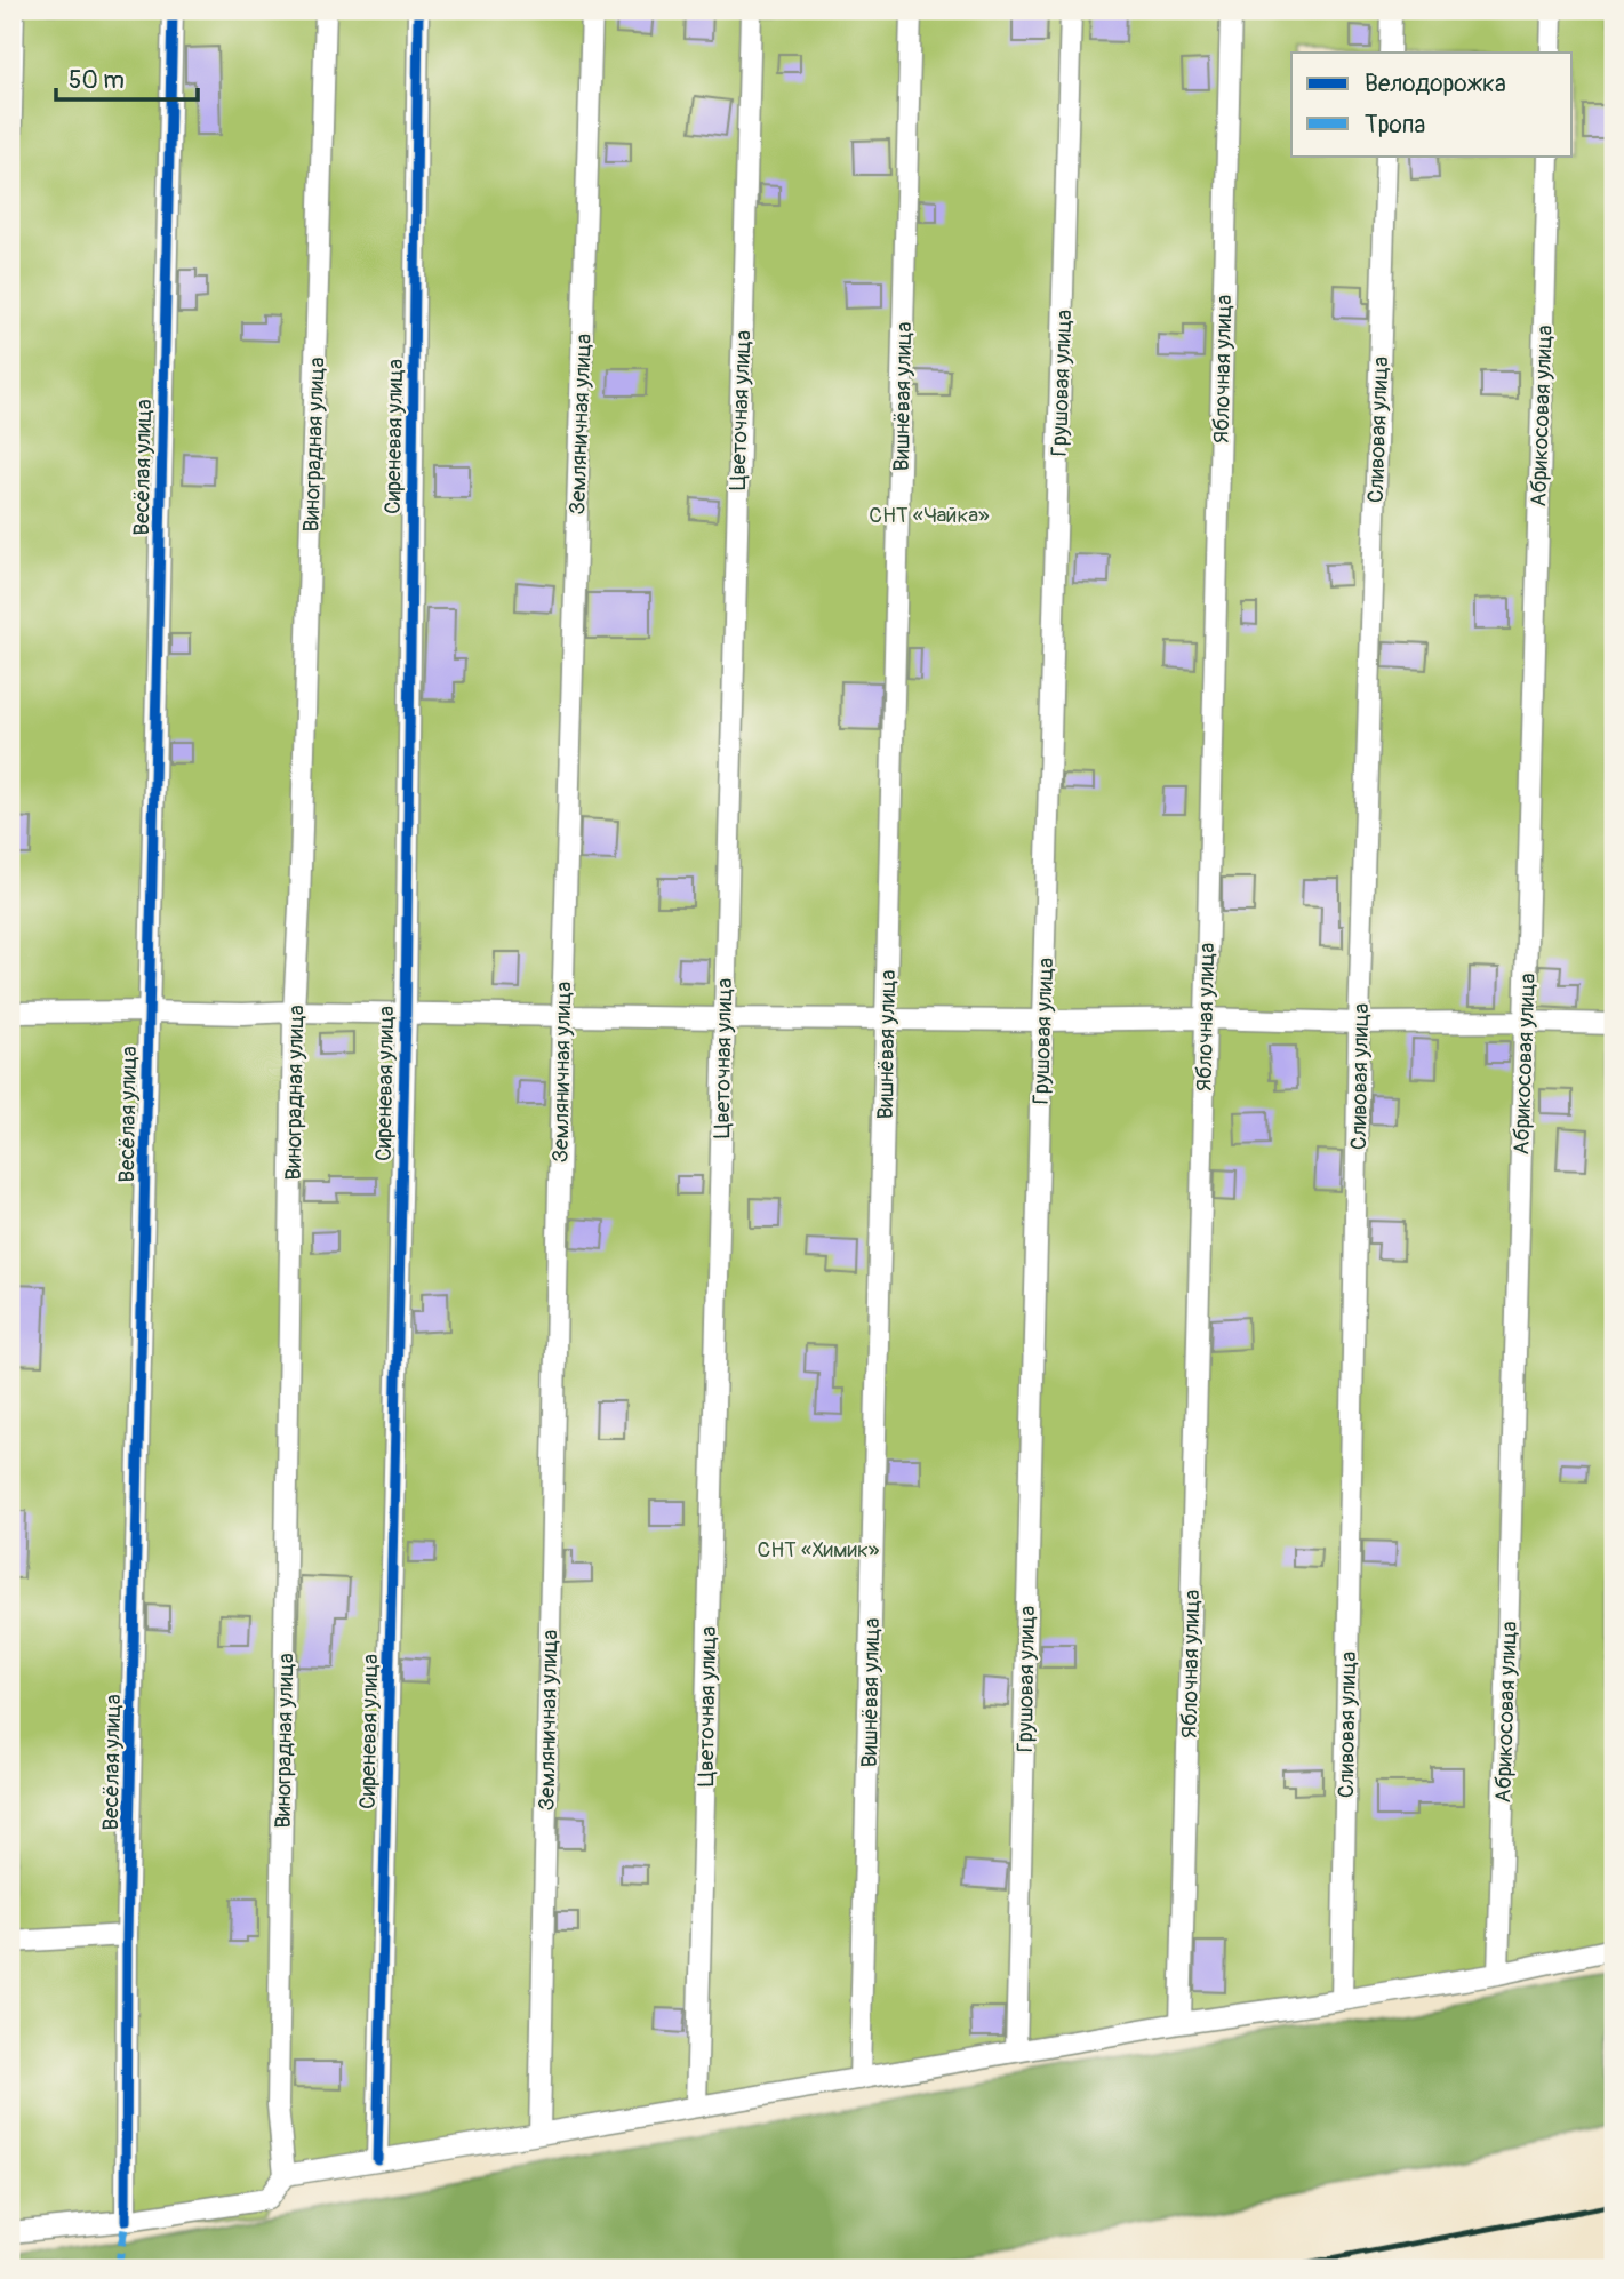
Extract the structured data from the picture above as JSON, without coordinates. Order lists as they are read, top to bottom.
{
  "streets": {
    "street": [
      "Яблочная улица",
      "Грушовая улица",
      "Вишнёвая улица",
      "Цветочная улица",
      "Абрикосовая улица",
      "Земляничная улица",
      "Сливовая улица",
      "Сиреневая улица",
      "Виноградная улица",
      "Весёлая улица"
    ]
  },
  "parks": ["СНТ «Чайка»", "СНТ «Химик»"],
  "legend": ["Велодорожка", "Тропа"],
  "scale_bar": "50 m"
}
